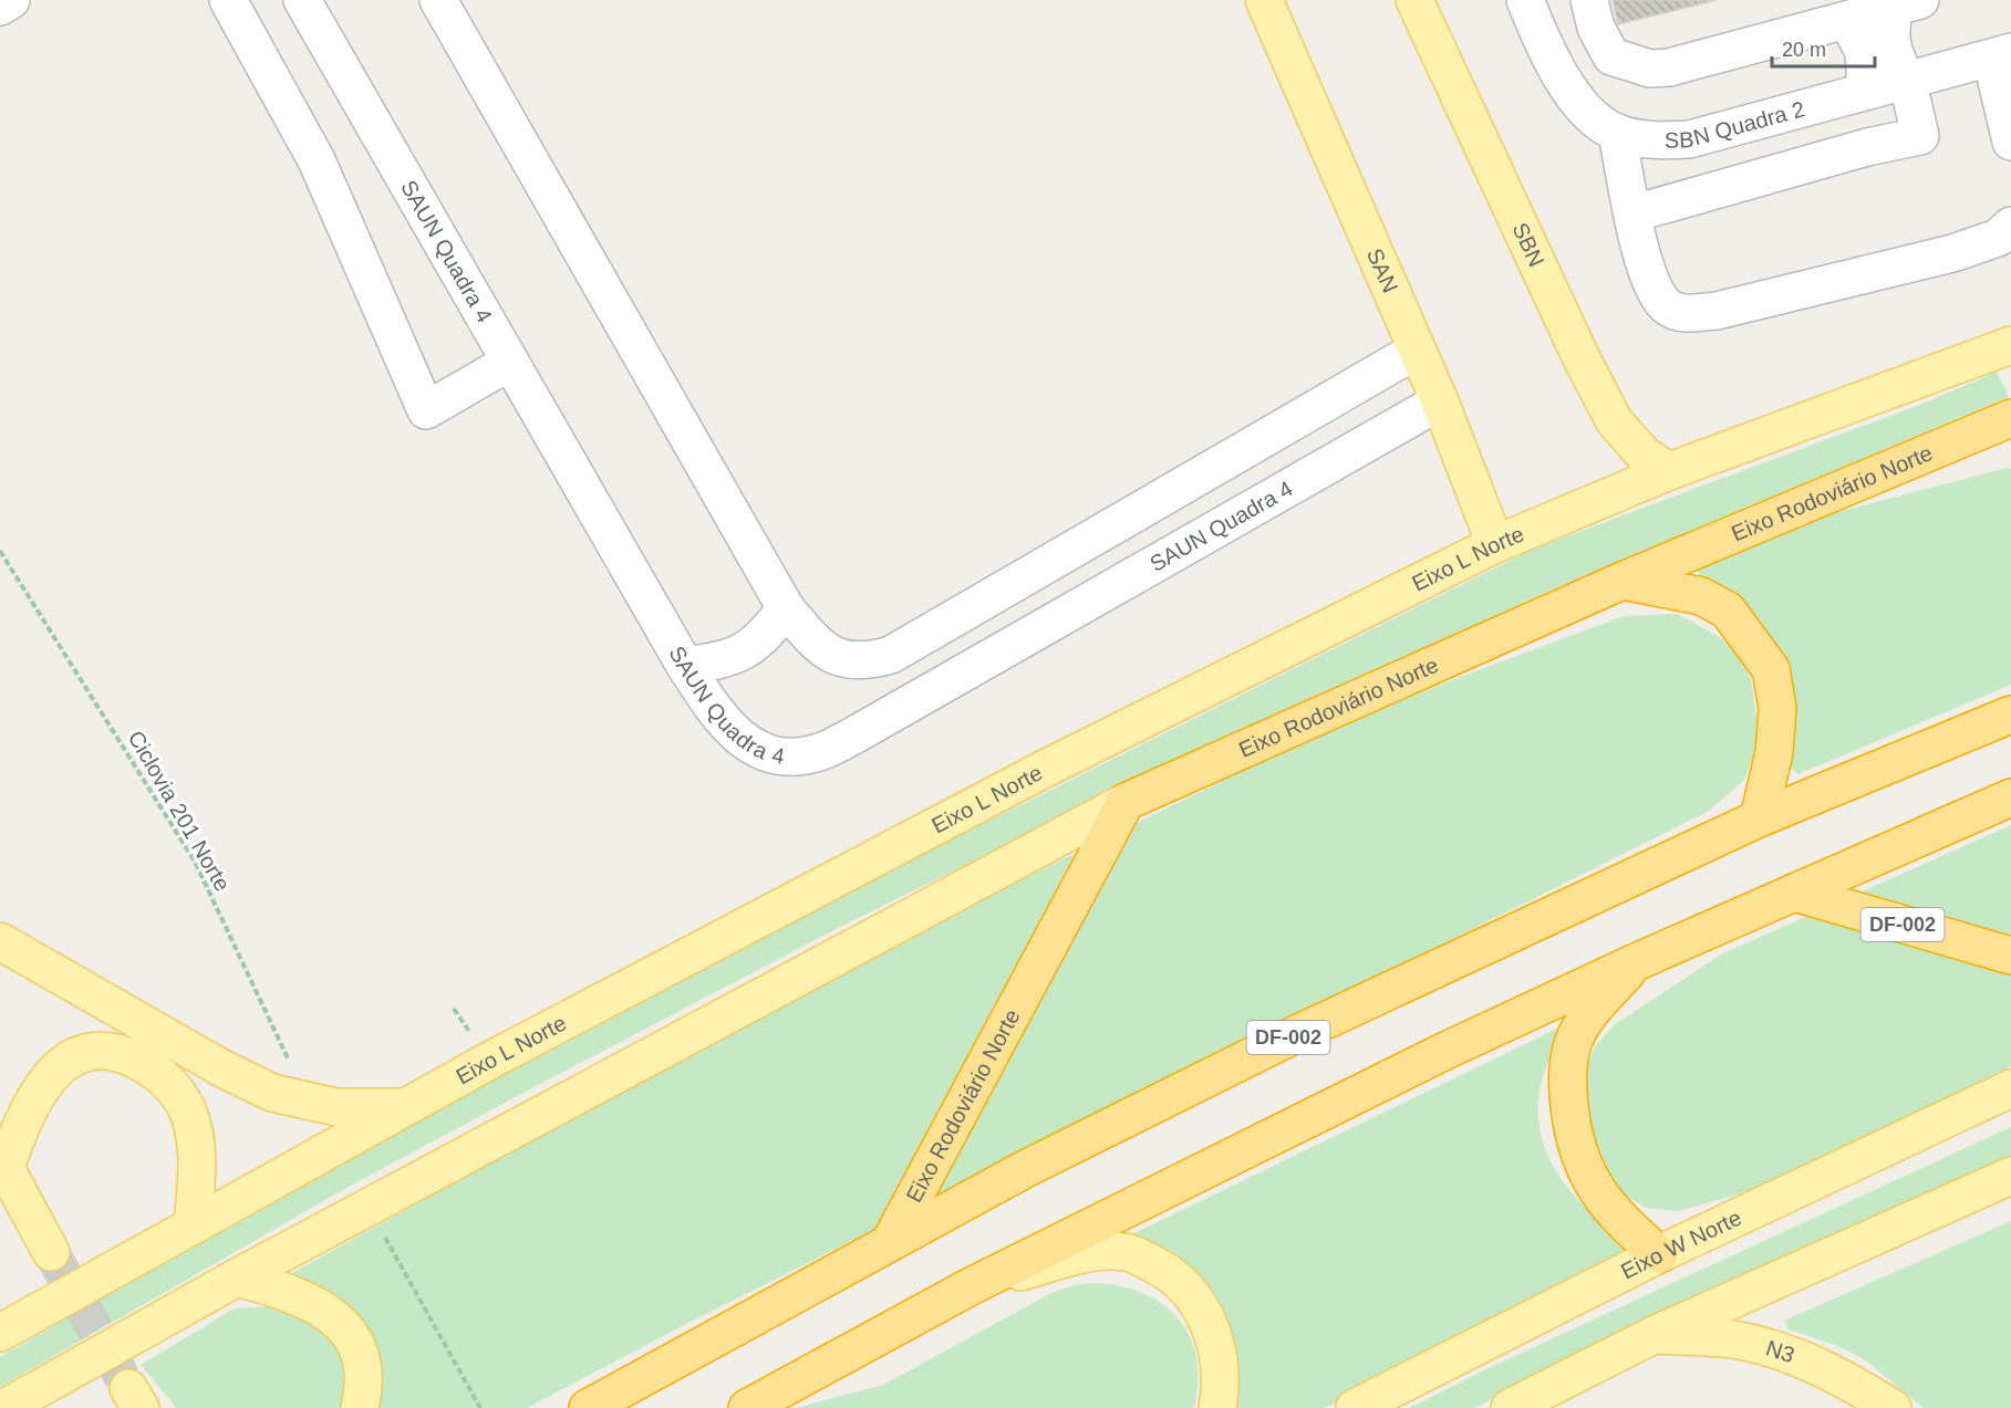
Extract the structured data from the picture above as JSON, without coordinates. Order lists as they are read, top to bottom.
{
  "streets": {
    "highway": ["Eixo Rodoviário Norte", "DF-002"],
    "main road": [
      "SBN",
      "SAN",
      "Eixo L Norte",
      "Eixo W Norte",
      "N3"
    ],
    "street": ["SBN Quadra 2", "SAUN Quadra 4"],
    "path": ["Ciclovia 201 Norte"]
  },
  "crossings": [
    ["SBN", "Eixo L Norte"],
    ["SAUN Quadra 4", "SAN"],
    ["SAN", "Eixo L Norte"]
  ],
  "scale_bar": "20 m"
}
